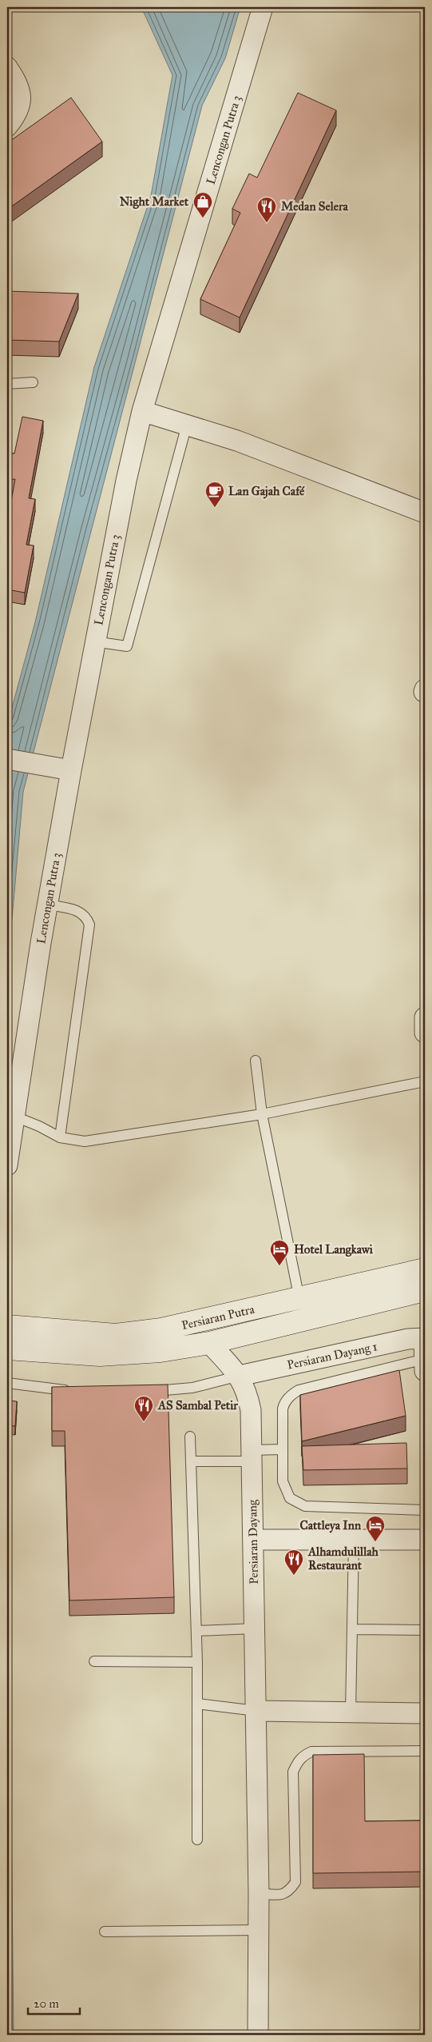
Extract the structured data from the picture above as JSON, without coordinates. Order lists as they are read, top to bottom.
{
  "streets": {
    "main road": ["Persiaran Putra"],
    "street": ["Lencongan Putra 3", "Persiaran Dayang 1", "Persiaran Dayang"]
  },
  "crossings": [
    ["Persiaran Putra", "Persiaran Dayang"],
    ["Persiaran Dayang 1", "Persiaran Dayang"]
  ],
  "places": {
    "shop": ["Night Market"],
    "restaurant": ["Medan Selera", "AS Sambal Petir", "Alhamdulillah Restaurant"],
    "cafe": ["Lan Gajah Café"],
    "hotel": ["Hotel Langkawi", "Cattleya Inn"]
  },
  "scale_bar": "20 m"
}
